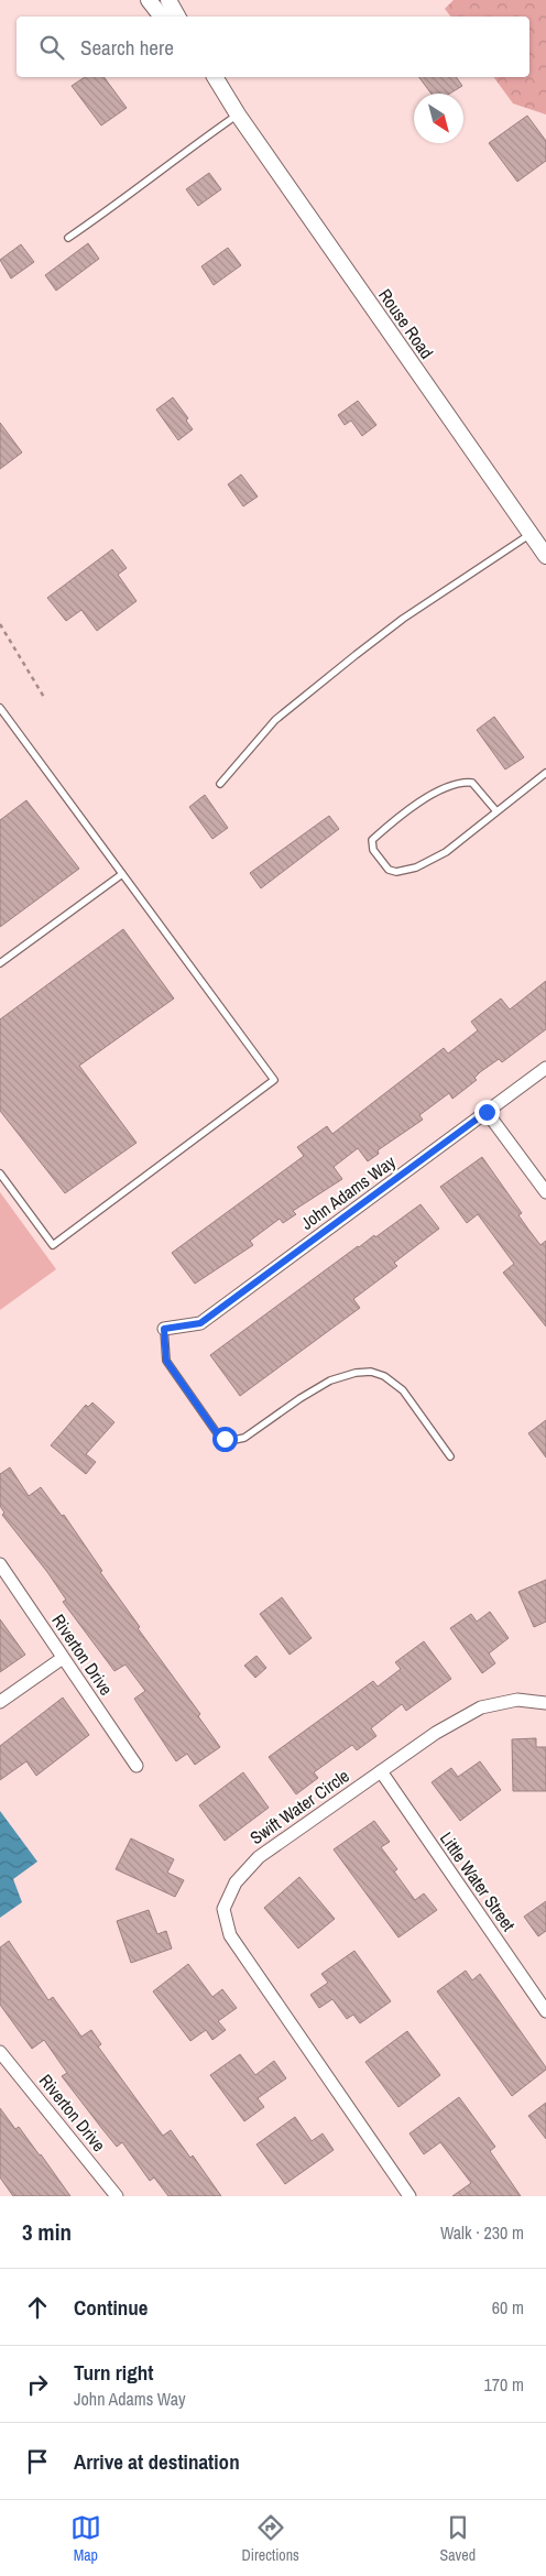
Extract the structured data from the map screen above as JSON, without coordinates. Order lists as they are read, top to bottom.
{
  "streets": {
    "street": [
      "Rouse Road",
      "John Adams Way",
      "Riverton Drive",
      "Swift Water Circle",
      "Little Water Street"
    ]
  },
  "crossings": [
    ["Swift Water Circle", "Little Water Street"]
  ],
  "north": "bottom right",
  "page": {
    "search": "Search here",
    "heading": ["3 min", "Walk · 230 m"],
    "list": [
      ["Continue", "60 m"],
      ["Turn right", "John Adams Way", "170 m"],
      "Arrive at destination"
    ],
    "nav": ["Map", "Directions", "Saved"]
  }
}
